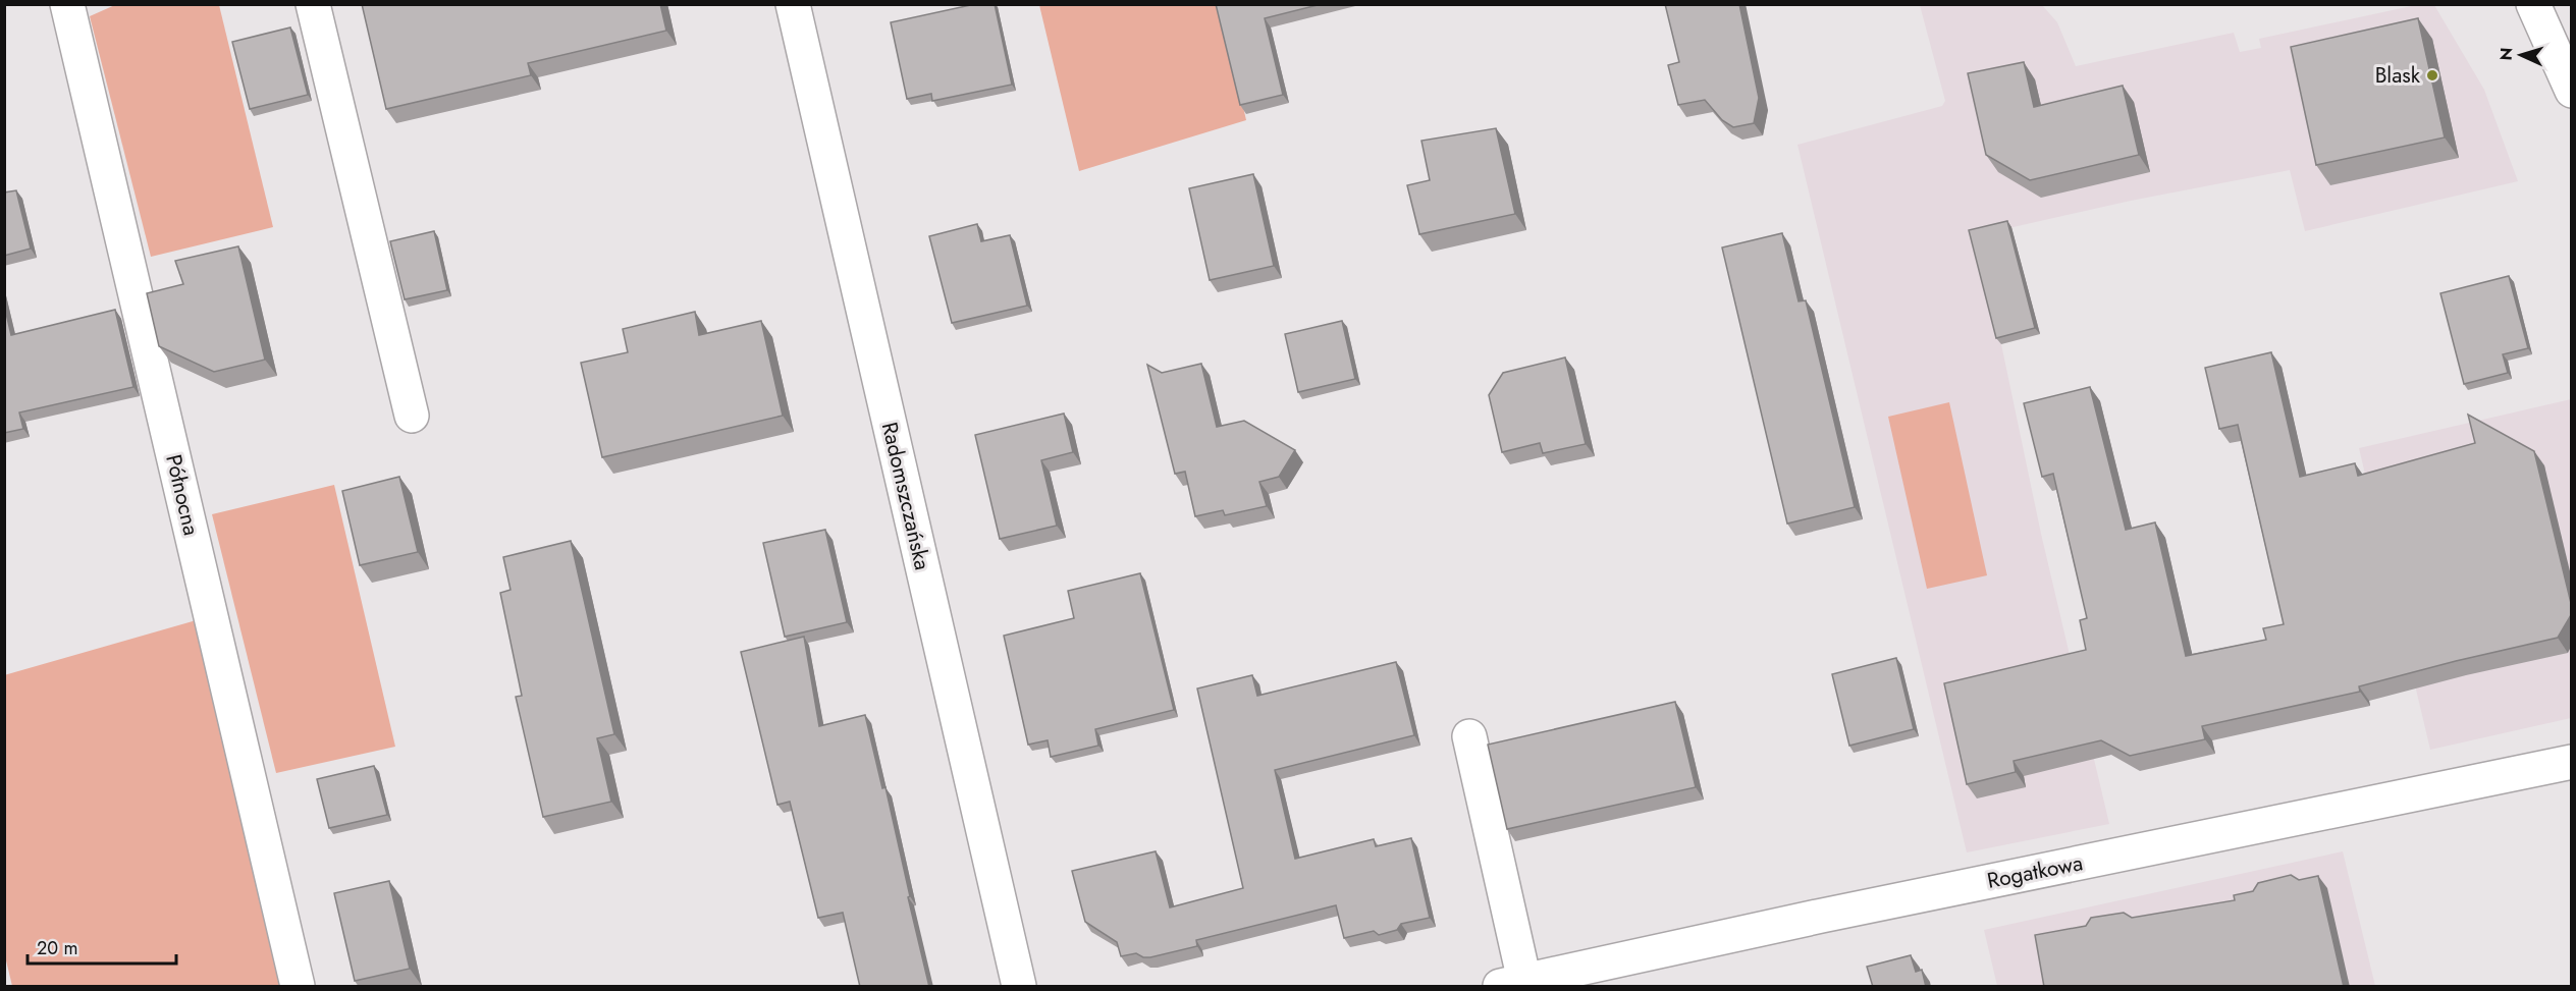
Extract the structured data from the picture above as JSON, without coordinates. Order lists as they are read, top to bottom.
{
  "streets": {
    "street": ["Północna", "Radomszczańska", "Rogatkowa"]
  },
  "places": ["Blask"],
  "scale_bar": "20 m",
  "north": "left"
}
